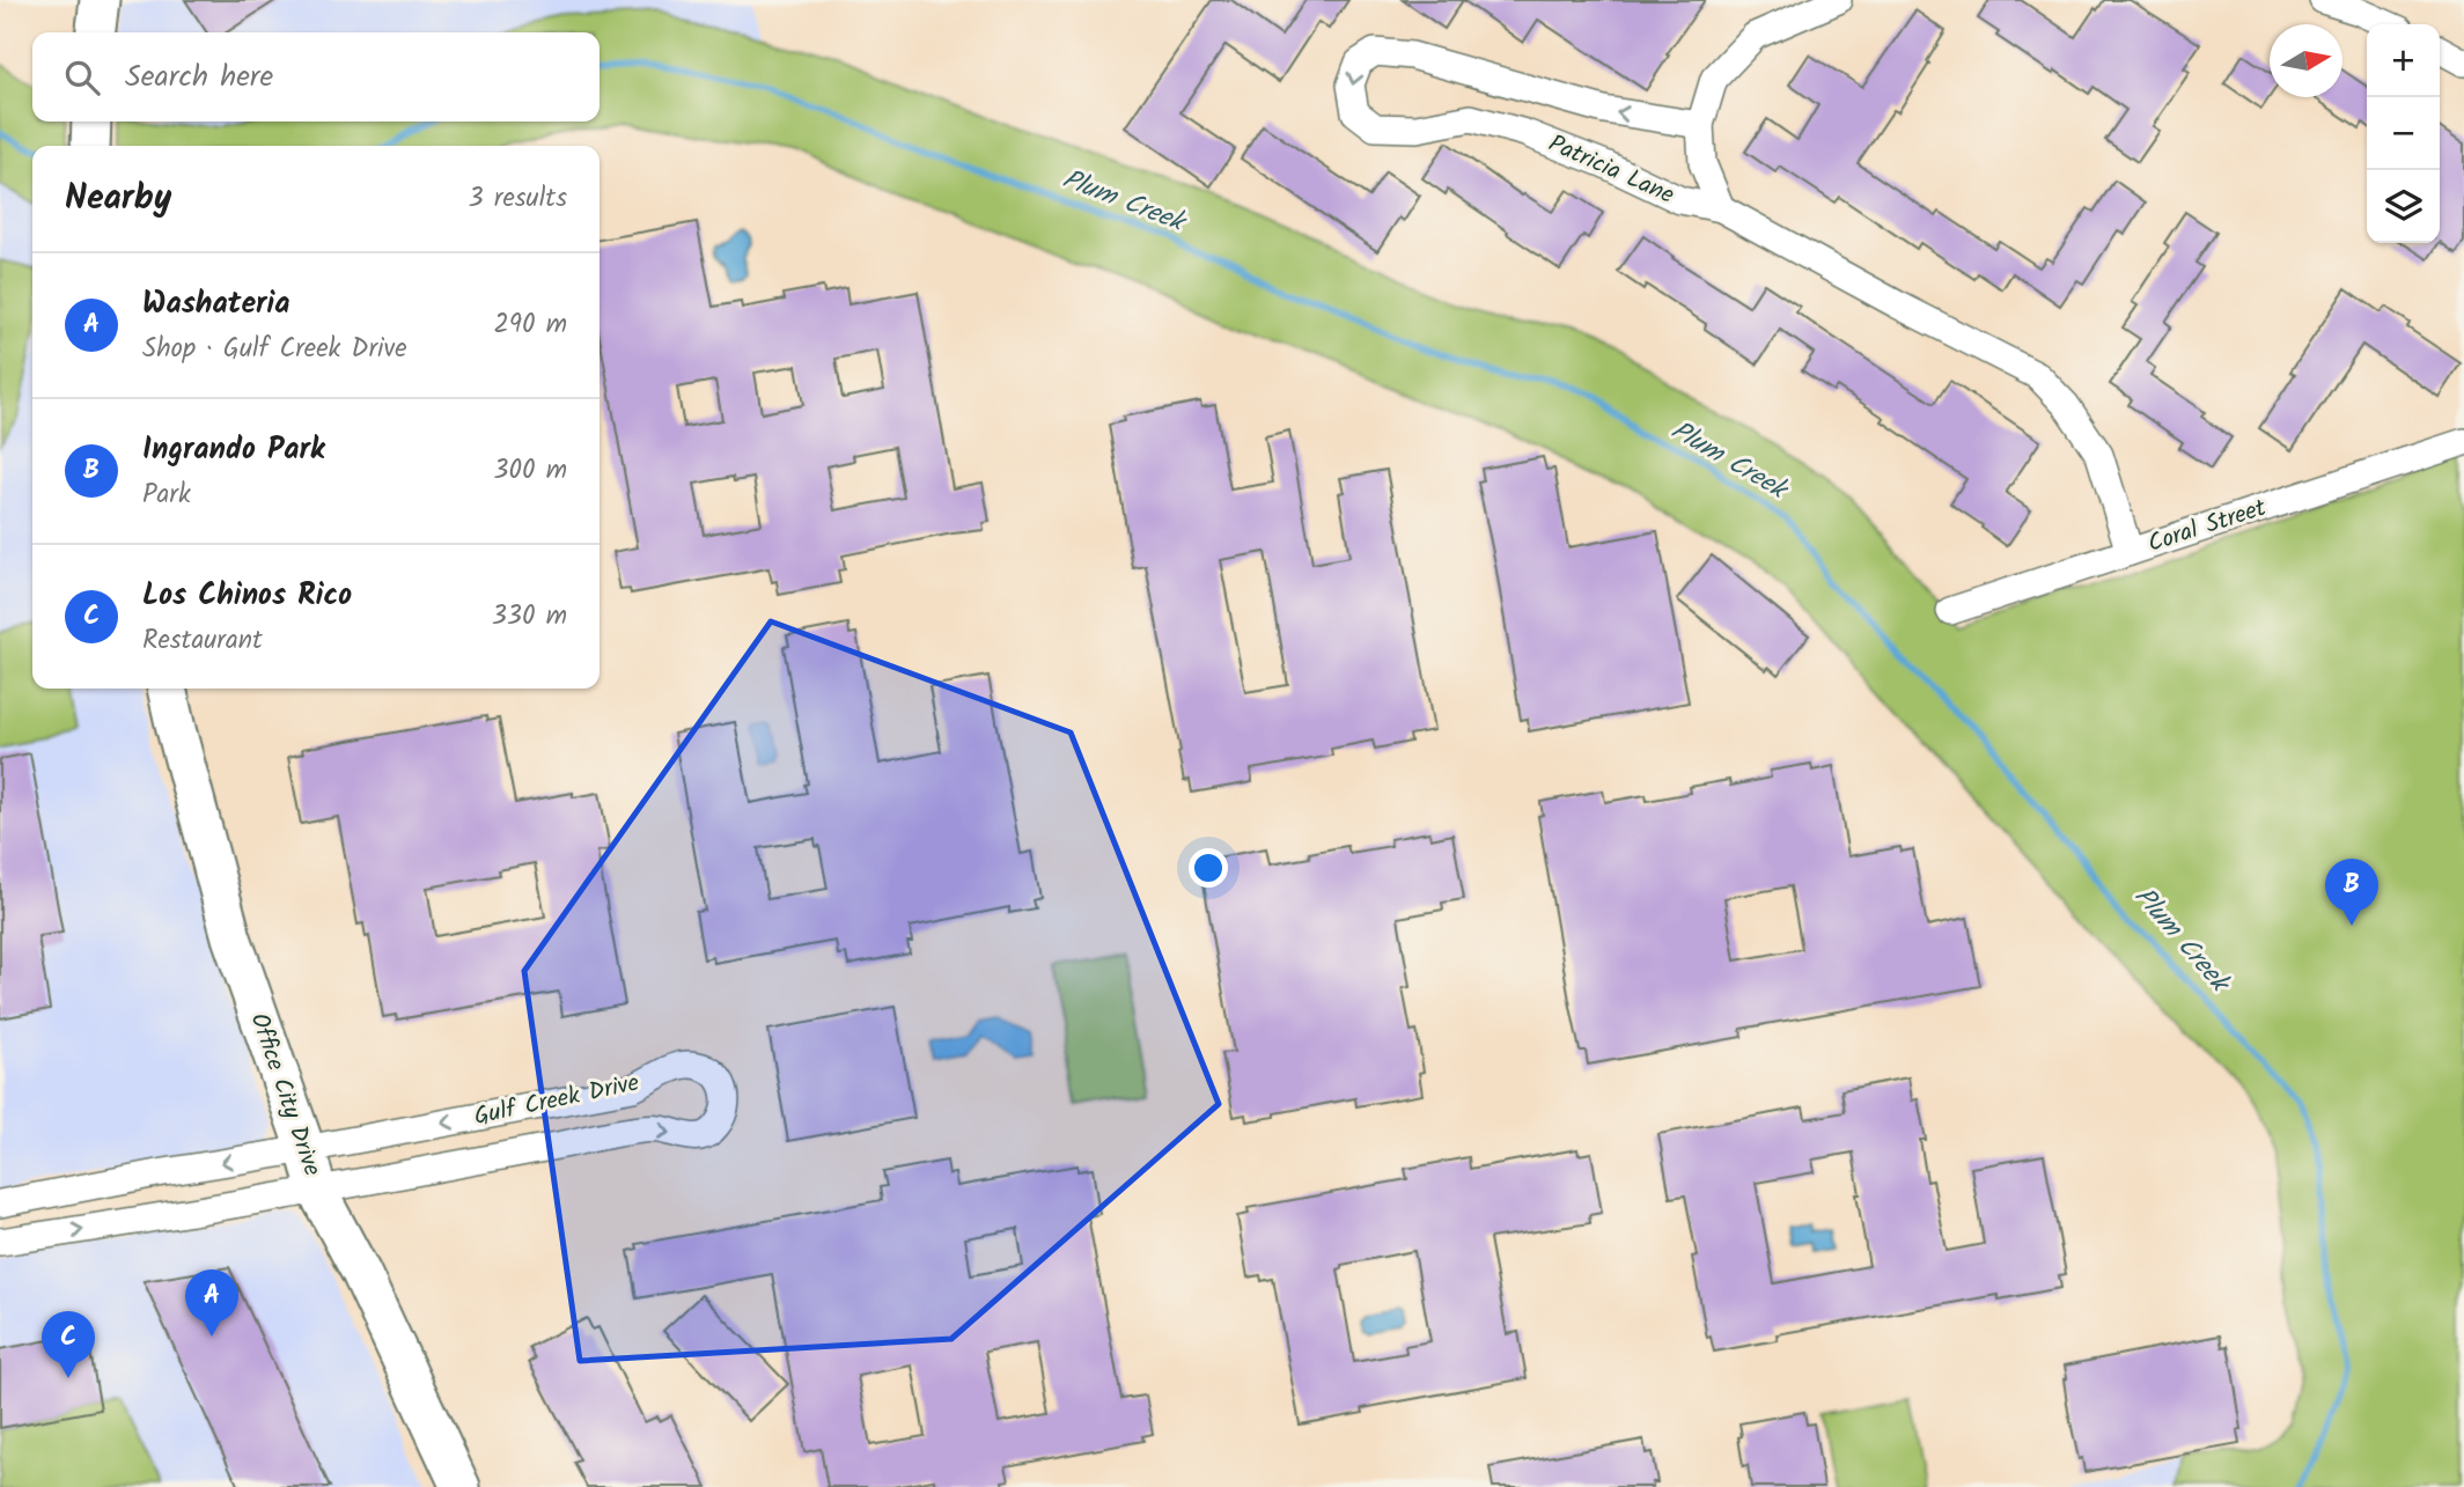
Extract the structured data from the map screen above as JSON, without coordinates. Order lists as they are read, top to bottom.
{
  "streets": {
    "street": [
      "Patricia Lane",
      "Coral Street",
      "Office City Drive",
      "Gulf Creek Drive"
    ]
  },
  "crossings": [
    ["Patricia Lane", "Coral Street"],
    ["Office City Drive", "Gulf Creek Drive"]
  ],
  "water": ["Plum Creek"],
  "north": "right",
  "page": {
    "map_buttons": ["+", "−"],
    "search": "Search here",
    "heading": ["Nearby", "3 results"],
    "list": [
      {
        "mark": "A",
        "name": "Washateria",
        "note": "Shop · Gulf Creek Drive",
        "value": "290 m"
      },
      {
        "mark": "B",
        "name": "Ingrando Park",
        "note": "Park",
        "value": "300 m"
      },
      {
        "mark": "C",
        "name": "Los Chinos Rico",
        "note": "Restaurant",
        "value": "330 m"
      }
    ],
    "pins": ["B", "A", "C"]
  }
}
